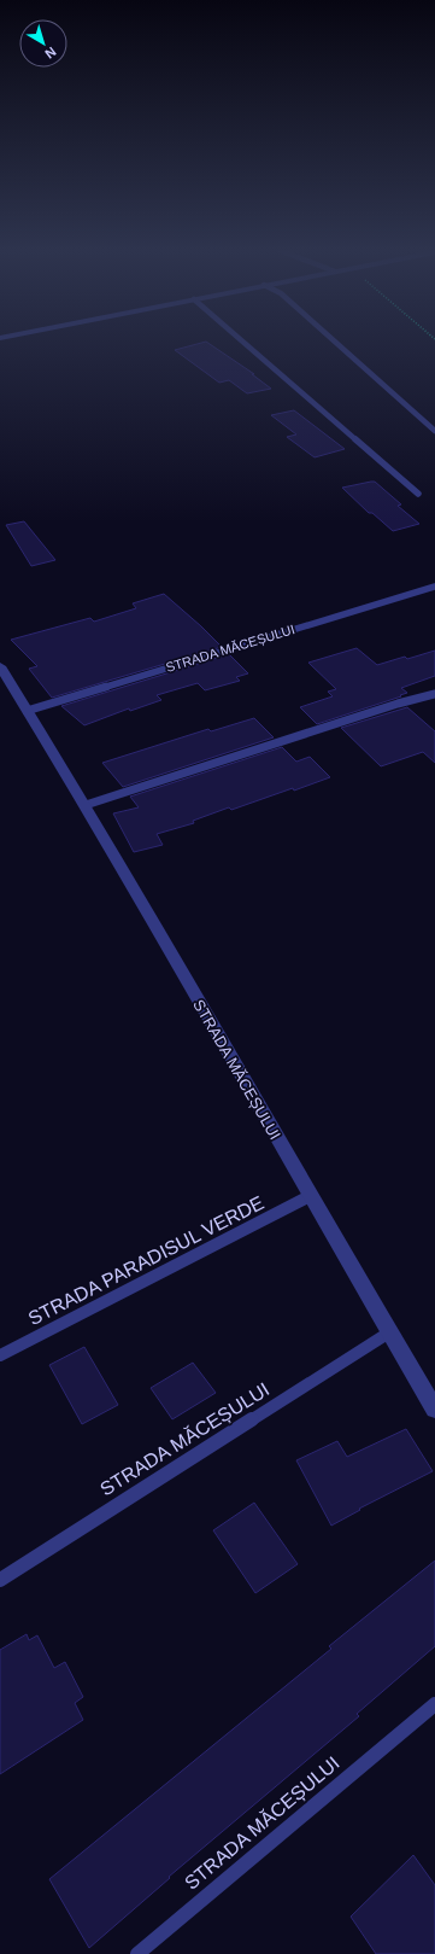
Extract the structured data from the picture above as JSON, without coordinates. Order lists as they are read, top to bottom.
{
  "streets": {
    "street": ["STRADA MĂCEȘULUI"],
    "lane": ["STRADA PARADISUL VERDE"]
  },
  "crossings": [
    ["STRADA MĂCEȘULUI", "STRADA PARADISUL VERDE"]
  ],
  "north": "bottom right"
}
